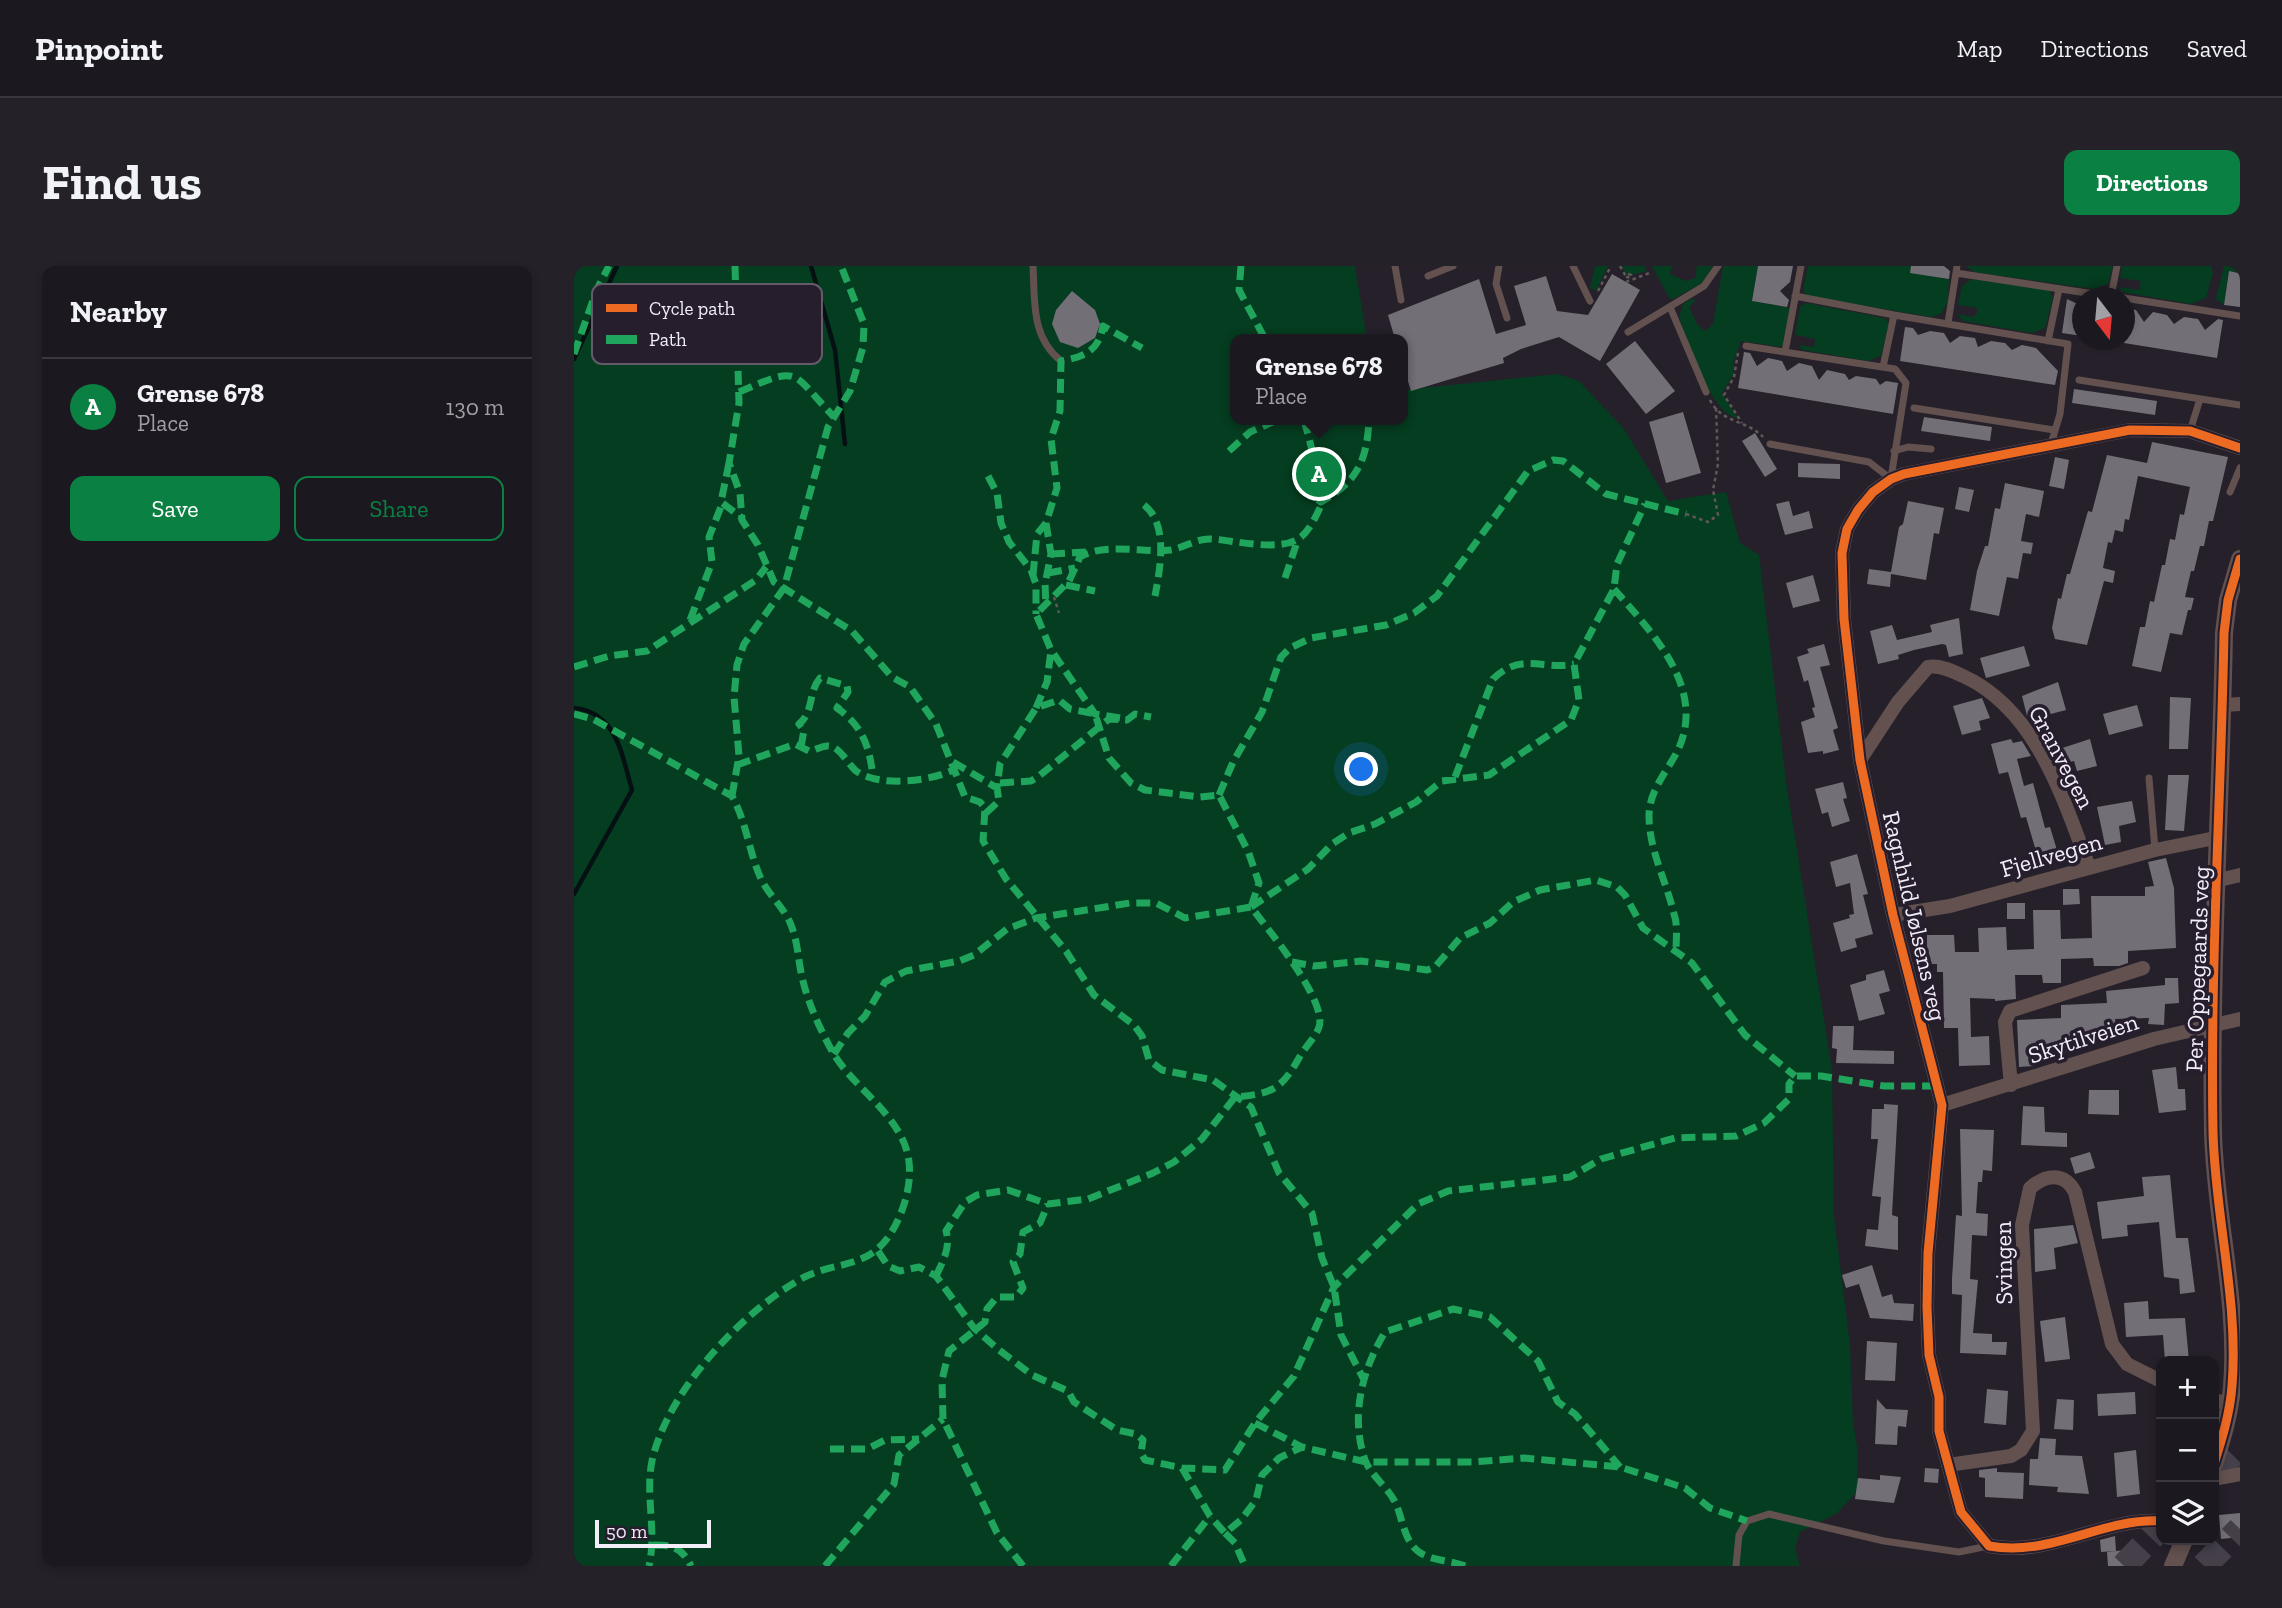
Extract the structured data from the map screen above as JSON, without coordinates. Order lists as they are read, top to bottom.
{
  "streets": {
    "street": [
      "Granvegen",
      "Fjellvegen",
      "Ragnhild Jølsens veg",
      "Per Oppegaards veg",
      "Skytilveien",
      "Svingen"
    ]
  },
  "crossings": [
    ["Granvegen", "Fjellvegen"],
    ["Granvegen", "Ragnhild Jølsens veg"],
    ["Fjellvegen", "Ragnhild Jølsens veg"],
    ["Fjellvegen", "Per Oppegaards veg"],
    ["Ragnhild Jølsens veg", "Skytilveien"],
    ["Ragnhild Jølsens veg", "Svingen"],
    ["Per Oppegaards veg", "Skytilveien"]
  ],
  "legend": ["Cycle path", "Path"],
  "scale_bar": "50 m",
  "north": "bottom",
  "page": {
    "header": "Pinpoint",
    "nav": ["Map", "Directions", "Saved"],
    "buttons": [
      "Directions",
      ["Save", "Share"]
    ],
    "title": "Find us",
    "heading": "Nearby",
    "popup": ["Grense 678", "Place"],
    "list": [
      {
        "mark": "A",
        "name": "Grense 678",
        "note": "Place",
        "value": "130 m"
      }
    ],
    "pins": "A",
    "map_buttons": ["+", "−"],
    "scale": "50 m"
  }
}
